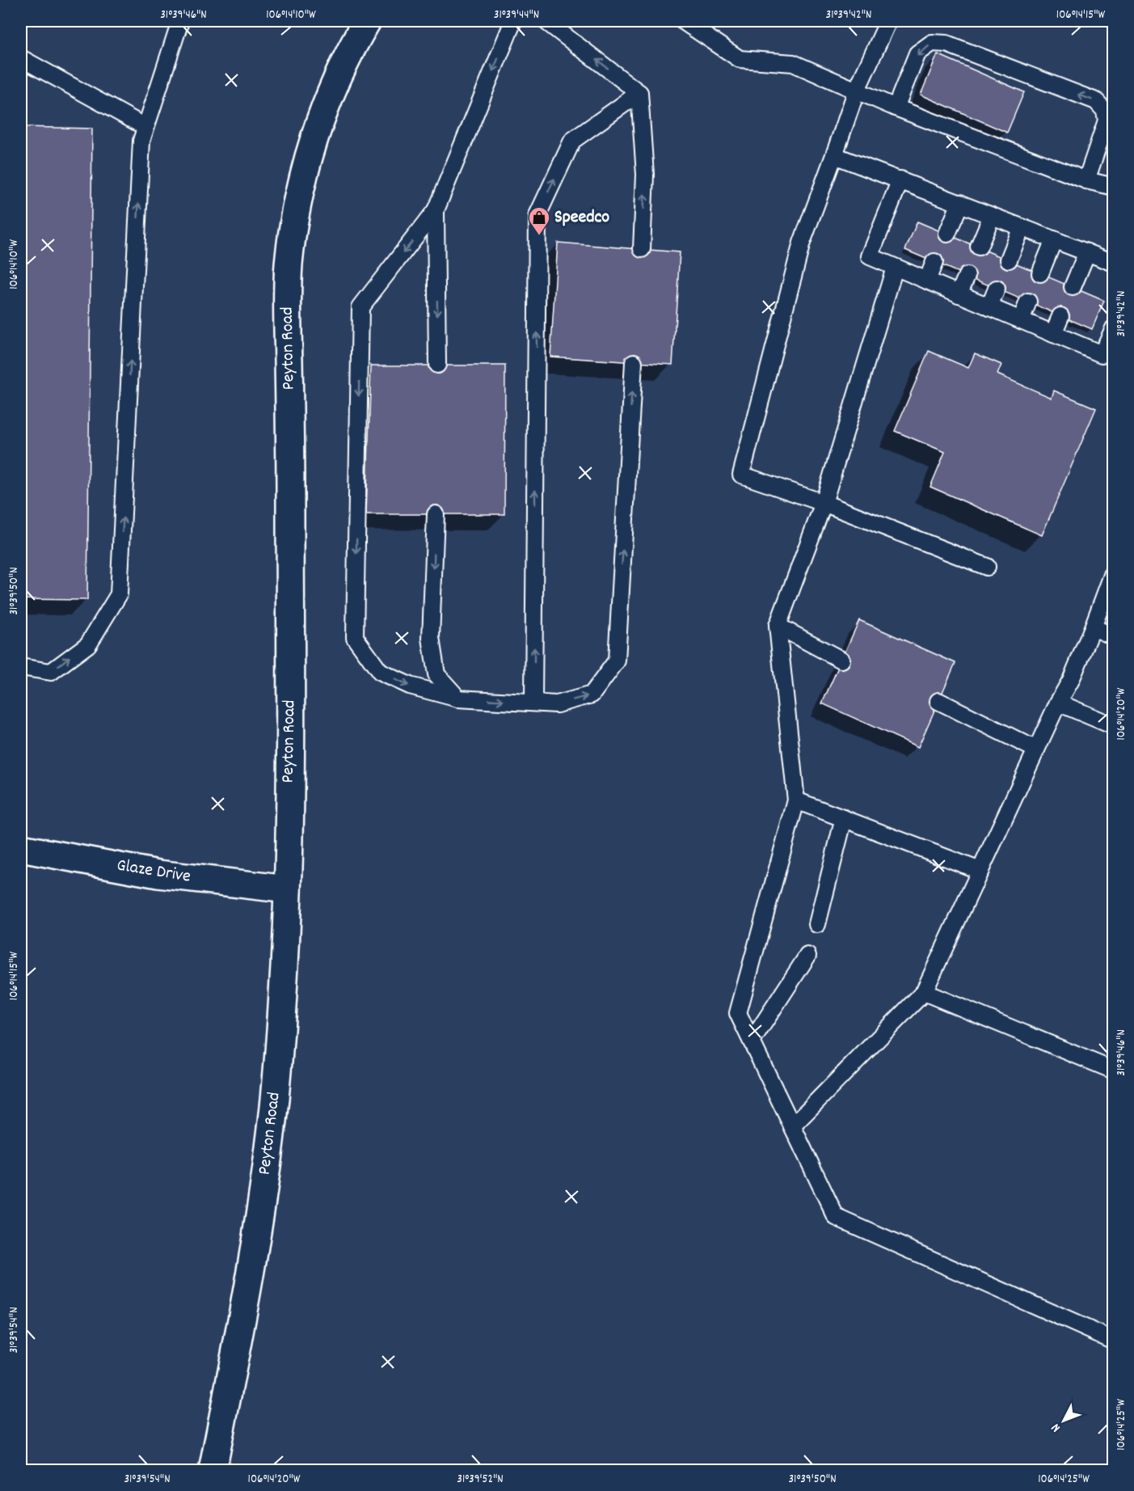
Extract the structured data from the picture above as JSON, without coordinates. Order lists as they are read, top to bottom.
{
  "streets": {
    "street": ["Peyton Road", "Glaze Drive"]
  },
  "crossings": [
    ["Peyton Road", "Glaze Drive"]
  ],
  "places": {
    "shop": ["Speedco"]
  },
  "north": "bottom left",
  "coordinates": [
    "31°39'46\"N",
    "106°14'10\"W",
    "31°39'44\"N",
    "31°39'42\"N",
    "106°14'15\"W",
    "31°39'50\"N",
    "106°14'20\"W",
    "31°39'54\"N",
    "106°14'25\"W",
    "31°39'52\"N"
  ]
}
